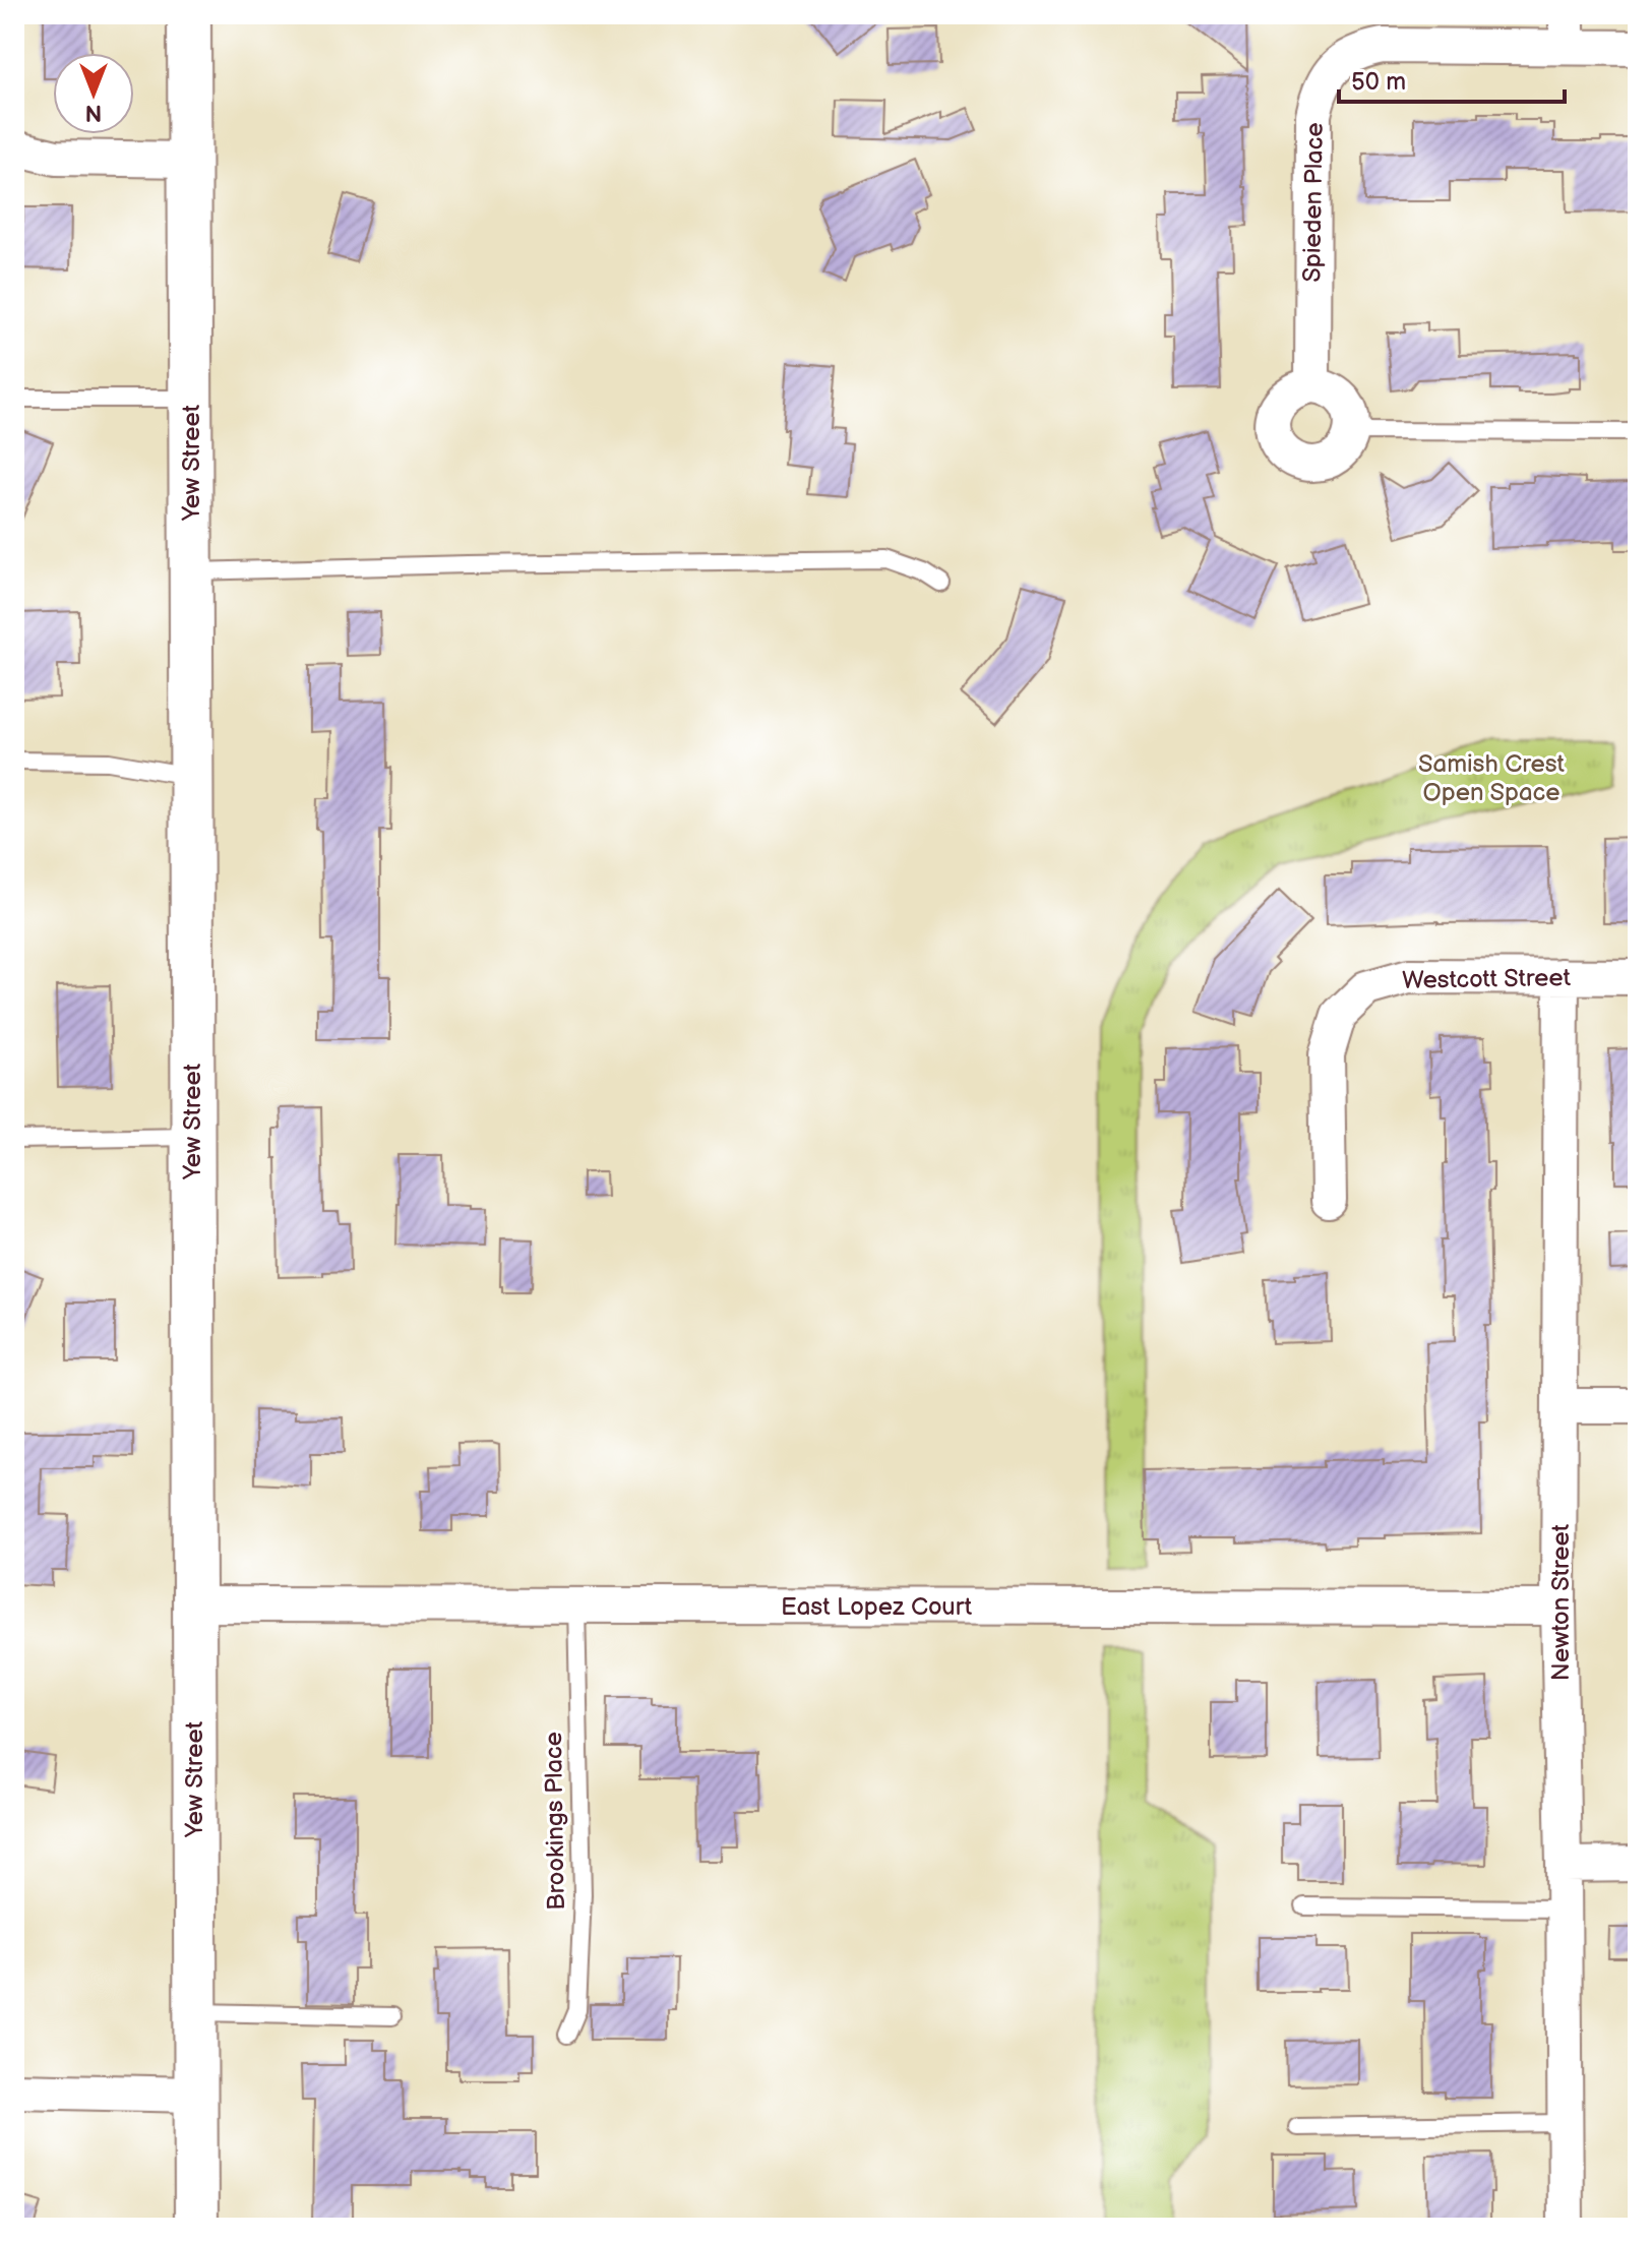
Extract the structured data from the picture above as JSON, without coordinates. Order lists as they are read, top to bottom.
{
  "streets": {
    "street": [
      "Spieden Place",
      "Yew Street",
      "Westcott Street",
      "Newton Street",
      "East Lopez Court"
    ],
    "lane": ["Brookings Place"]
  },
  "crossings": [
    ["Yew Street", "East Lopez Court"],
    ["Westcott Street", "Newton Street"],
    ["Newton Street", "East Lopez Court"],
    ["East Lopez Court", "Brookings Place"]
  ],
  "parks": ["Samish Crest Open Space"],
  "scale_bar": "50 m",
  "north": "bottom"
}
